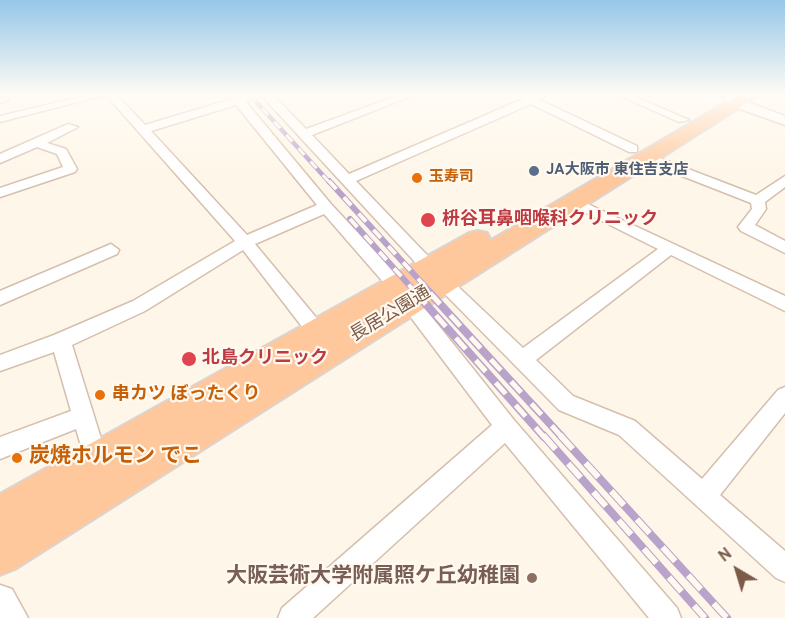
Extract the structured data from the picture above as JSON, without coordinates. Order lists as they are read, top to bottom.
{
  "streets": {
    "highway": ["長居公園通"]
  },
  "places": [
    "JA大阪市 東住吉支店",
    "玉寿司",
    "枡谷耳鼻咽喉科クリニック",
    "北島クリニック",
    "串カツ ぼったくり",
    "炭焼ホルモン でこ",
    "大阪芸術大学附属照ケ丘幼稚園"
  ],
  "north": "top left"
}
